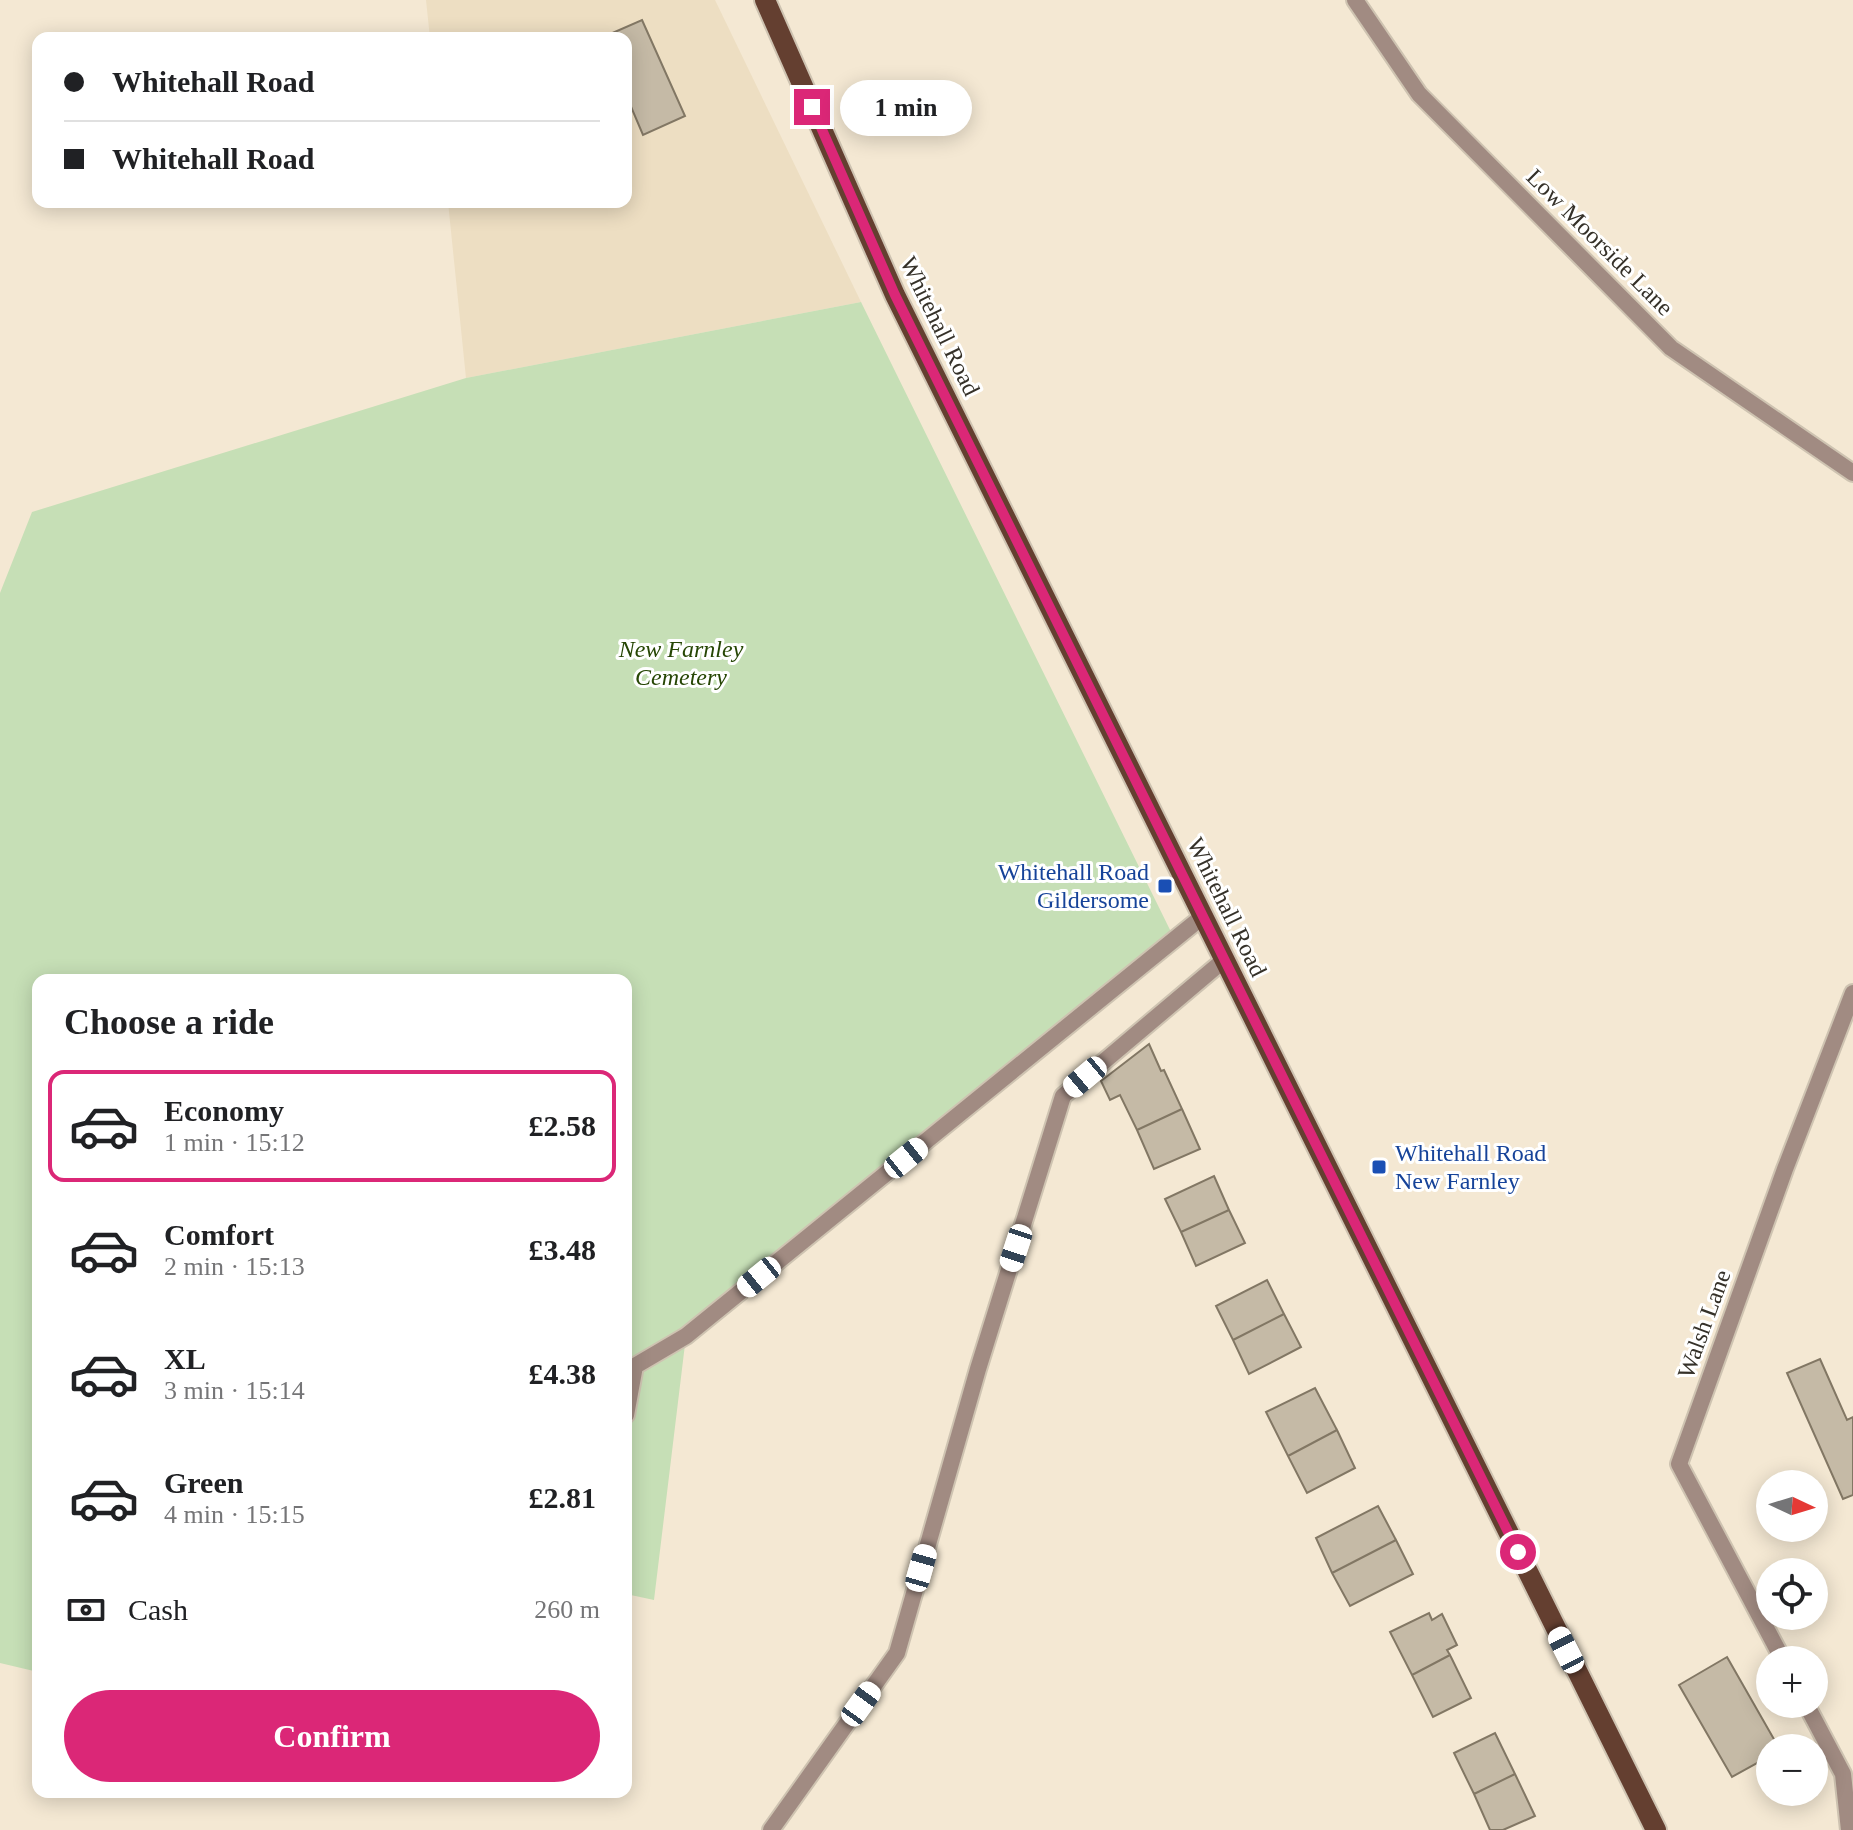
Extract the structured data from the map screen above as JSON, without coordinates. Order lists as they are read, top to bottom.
{
  "streets": {
    "main road": ["Whitehall Road"],
    "street": ["Low Moorside Lane", "Walsh Lane"]
  },
  "parks": ["New Farnley Cemetery"],
  "places": {
    "transit": ["Whitehall Road Gildersome", "Whitehall Road New Farnley"]
  },
  "north": "right",
  "page": {
    "banner": ["Whitehall Road", "Whitehall Road"],
    "bubble": "1 min",
    "heading": "Choose a ride",
    "list": [
      {
        "name": "Economy",
        "note": "1 min · 15:12",
        "value": "£2.58"
      },
      {
        "name": "Comfort",
        "note": "2 min · 15:13",
        "value": "£3.48"
      },
      {
        "name": "XL",
        "note": "3 min · 15:14",
        "value": "£4.38"
      },
      {
        "name": "Green",
        "note": "4 min · 15:15",
        "value": "£2.81"
      }
    ],
    "map_buttons": ["+", "−"],
    "pay": ["Cash", "260 m"],
    "buttons": "Confirm"
  }
}
